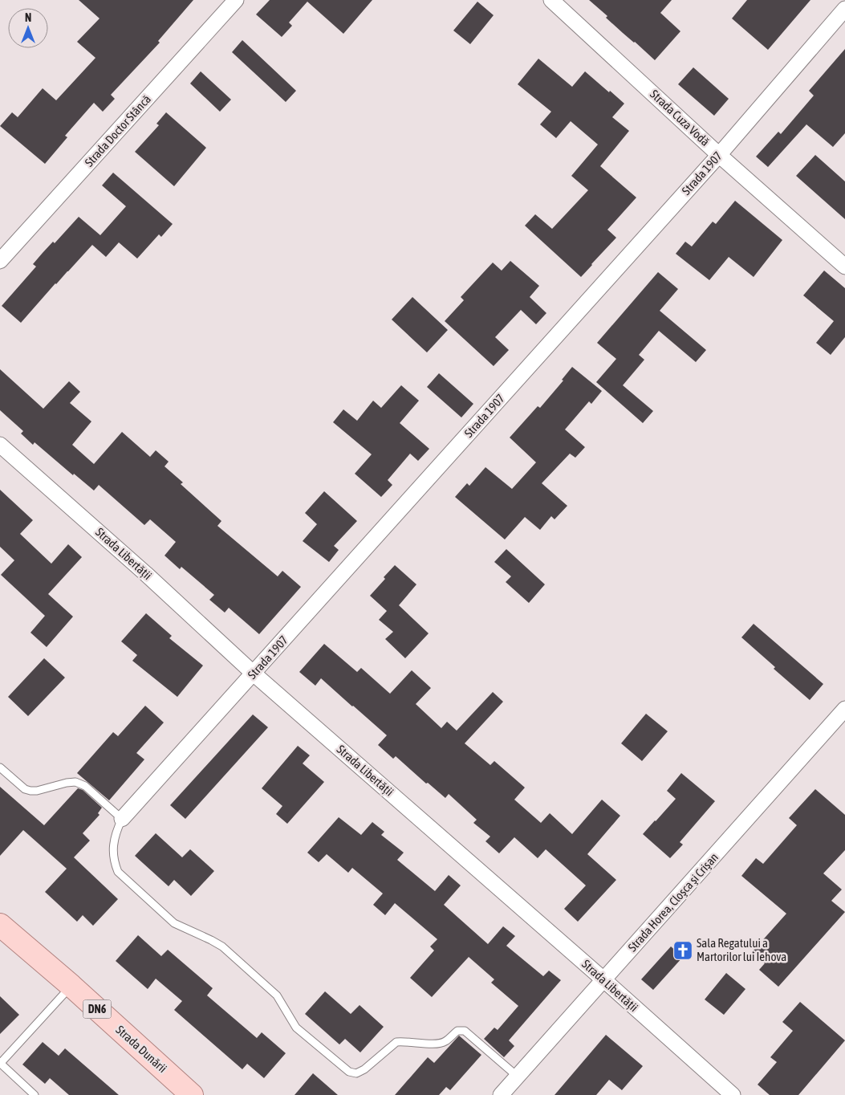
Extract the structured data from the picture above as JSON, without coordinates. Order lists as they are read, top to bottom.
{
  "streets": {
    "main road": ["DN6", "Strada Dunării"],
    "street": [
      "Strada Cuza Vodă",
      "Strada Doctor Stâncă",
      "Strada 1907",
      "Strada Libertății",
      "Strada Horea, Cloşca şi Crişan"
    ]
  },
  "crossings": [
    ["Strada Cuza Vodă", "Strada 1907"],
    ["Strada 1907", "Strada Libertății"],
    ["Strada Libertății", "Strada Horea, Cloşca şi Crişan"]
  ],
  "places": {
    "church": ["Sala Regatului a Martorilor lui Iehova"]
  },
  "north": "top"
}
